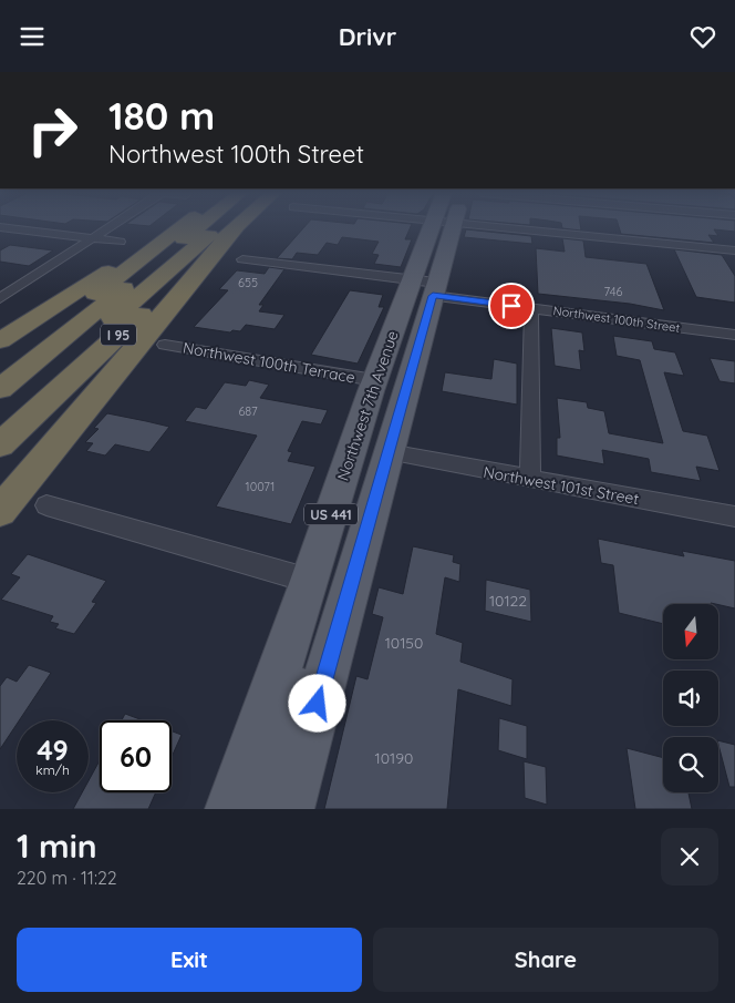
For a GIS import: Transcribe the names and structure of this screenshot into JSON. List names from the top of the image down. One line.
{"streets":{"highway":["I 95"],"main road":["Northwest 7th Avenue","US 441"],"street":["Northwest 100th Street","Northwest 100th Terrace","Northwest 101st Street"]},"crossings":[["Northwest 100th Street","Northwest 7th Avenue"],["Northwest 100th Terrace","Northwest 7th Avenue"],["Northwest 7th Avenue","Northwest 101st Street"]],"house_numbers":["655","746","687","10071","10122","10150","10190"],"north":"bottom","page":{"header":"Drivr","turn":["180 m","Northwest 100th Street"],"speed":"49 km/h","limit":"60","heading":["1 min","220 m · 11:22"],"buttons":["Exit","Share"]}}
